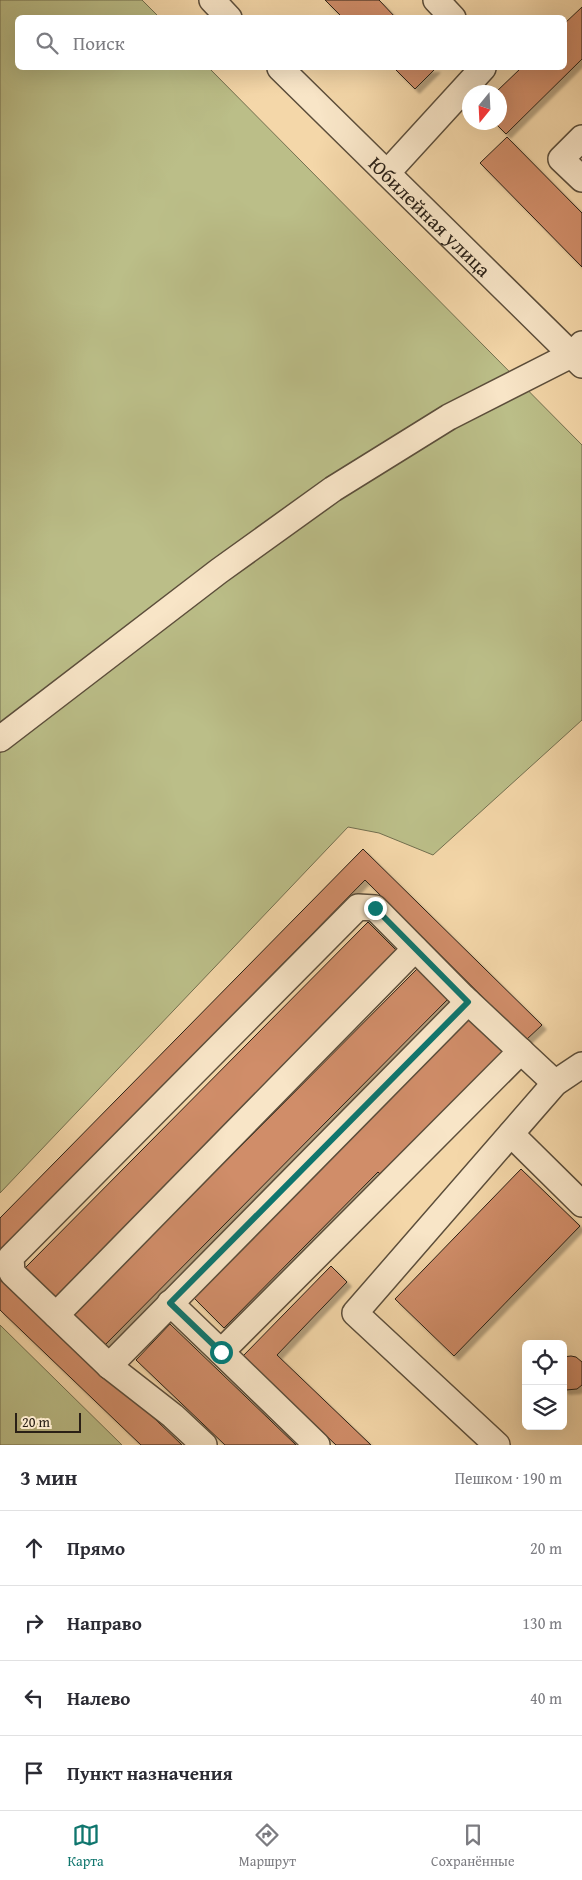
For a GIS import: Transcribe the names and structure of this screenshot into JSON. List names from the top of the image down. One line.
{"streets":{"street":["Юбилейная улица"]},"scale_bar":"20 m","north":"bottom","page":{"search":"Поиск","scale":"20 m","heading":["3 мин","Пешком · 190 m"],"list":[["Прямо","20 m"],["Направо","130 m"],["Налево","40 m"],"Пункт назначения"],"nav":["Карта","Маршрут","Сохранённые"]}}
